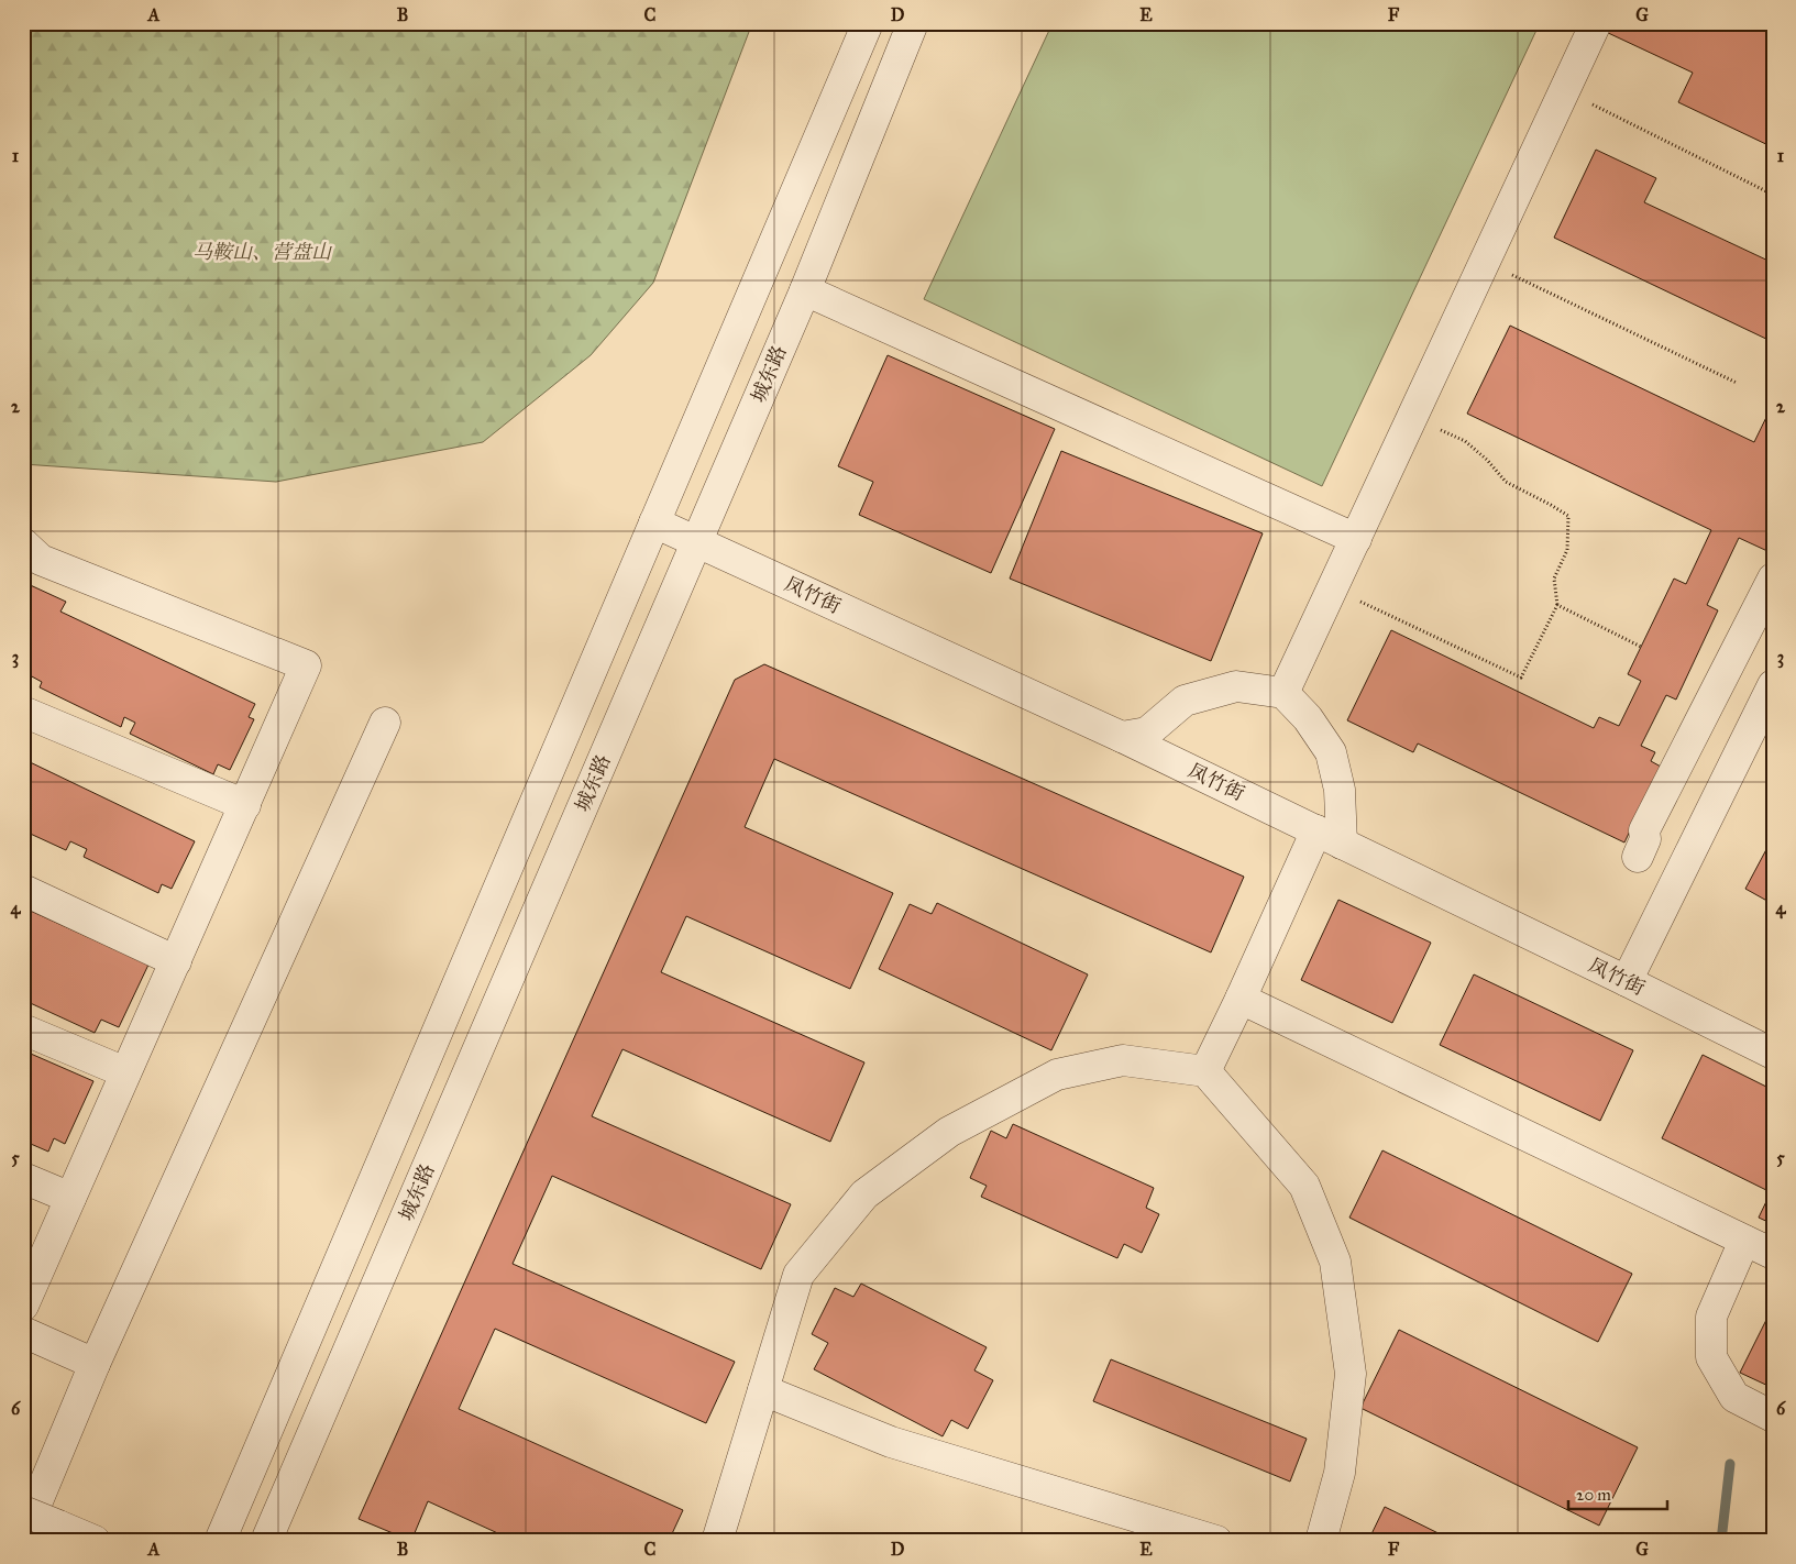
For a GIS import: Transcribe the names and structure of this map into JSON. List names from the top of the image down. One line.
{"streets":{"street":["城东路","凤竹街"]},"crossings":[["城东路","凤竹街"]],"parks":["马鞍山、营盘山"],"scale_bar":"20 m","grid":{"columns":["A","B","C","D","E","F","G"],"rows":["1","2","3","4","5","6"]}}
